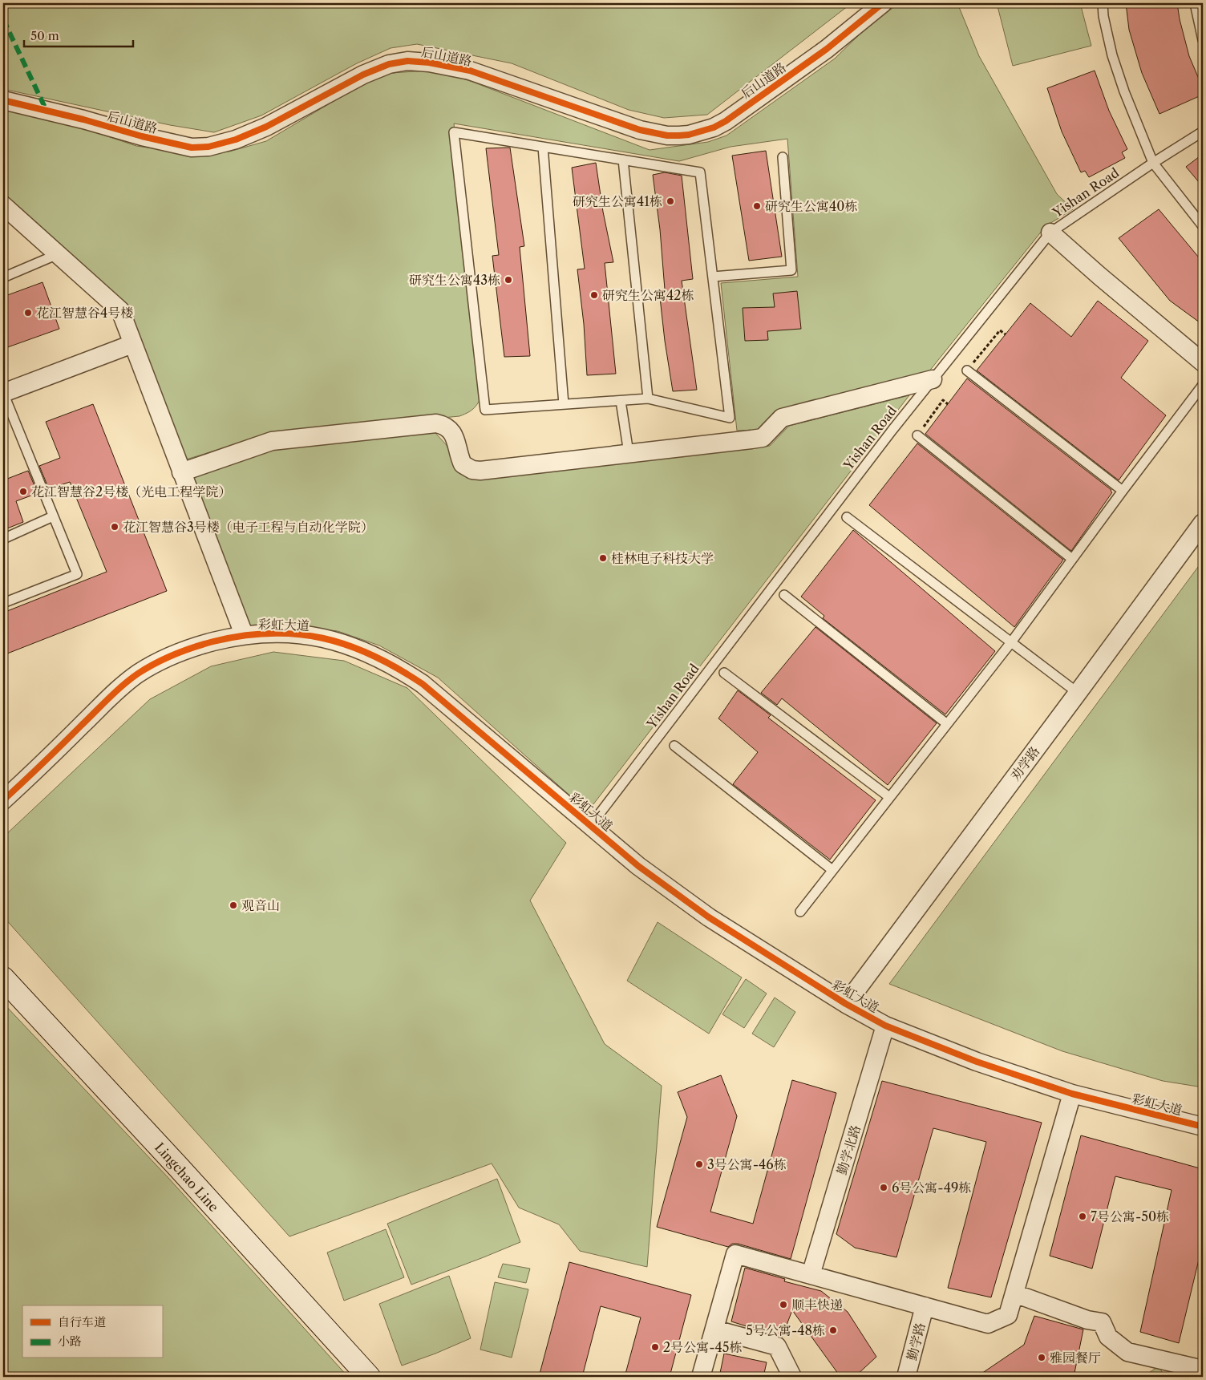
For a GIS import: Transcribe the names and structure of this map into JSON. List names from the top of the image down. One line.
{"streets":{"main road":["Lingchao Line"],"street":["后山道路","彩虹大道","劝学路","勤学北路","勤学路"],"lane":["Yishan Road"]},"crossings":[["Yishan Road","彩虹大道"],["彩虹大道","劝学路"],["彩虹大道","勤学北路"]],"places":["研究生公寓41栋","研究生公寓40栋","研究生公寓43栋","研究生公寓42栋","花江智慧谷4号楼","花江智慧谷2号楼（光电工程学院）","花江智慧谷3号楼（电子工程与自动化学院）","桂林电子科技大学","观音山","3号公寓-46栋","6号公寓-49栋","7号公寓-50栋","顺丰快递","5号公寓-48栋","2号公寓-45栋","雅园餐厅"],"legend":["自行车道","小路"],"scale_bar":"50 m"}
